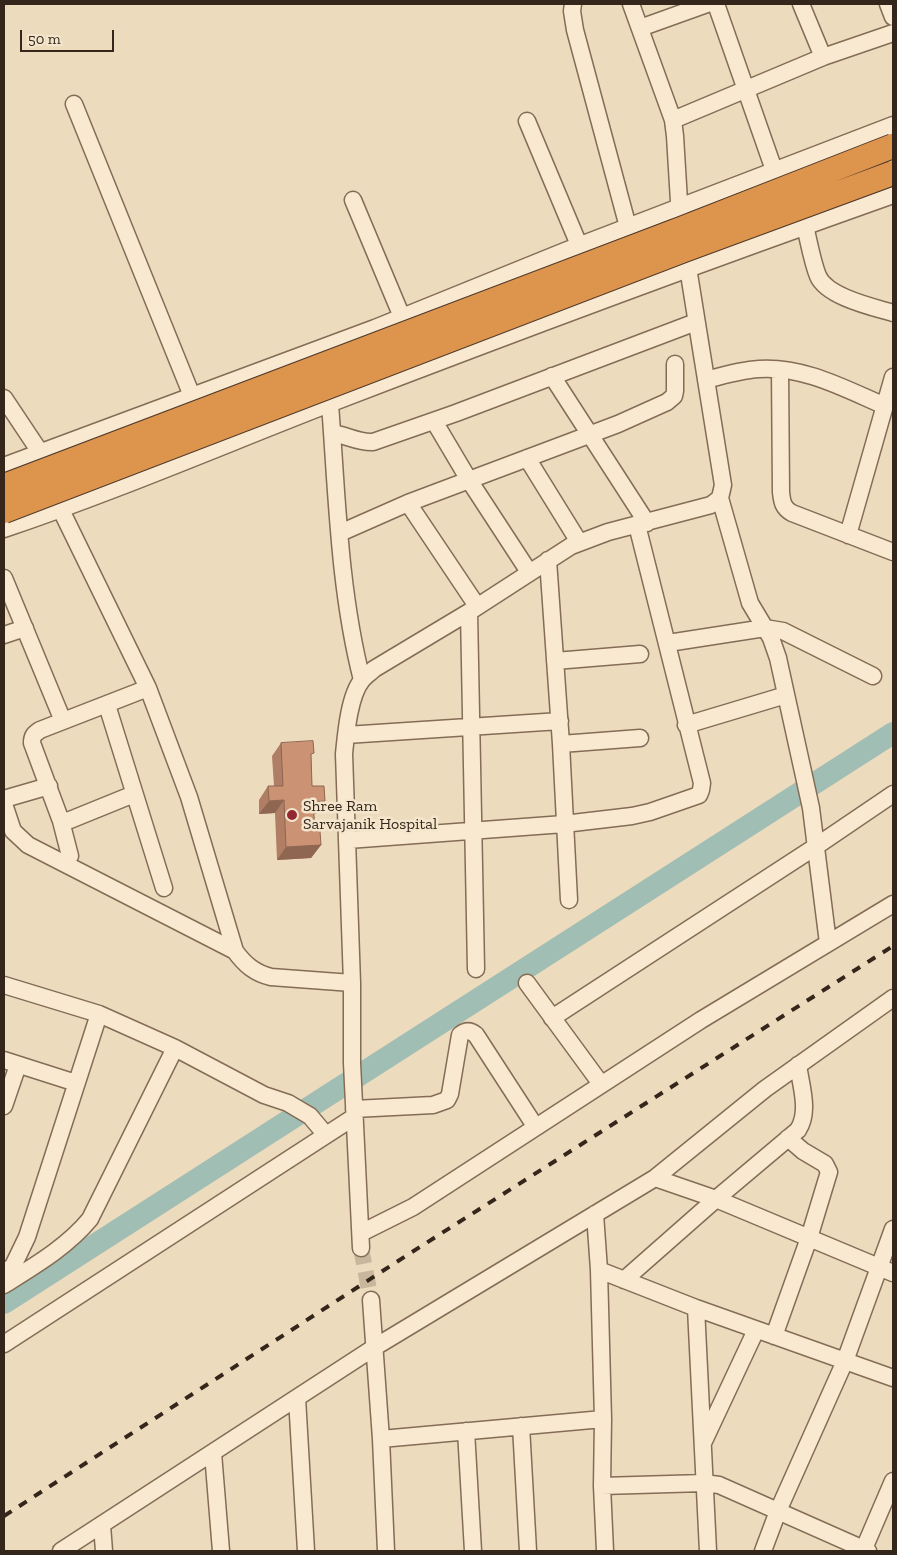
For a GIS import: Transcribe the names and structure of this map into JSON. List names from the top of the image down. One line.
{"places":["Shree Ram Sarvajanik Hospital"],"scale_bar":"50 m"}
